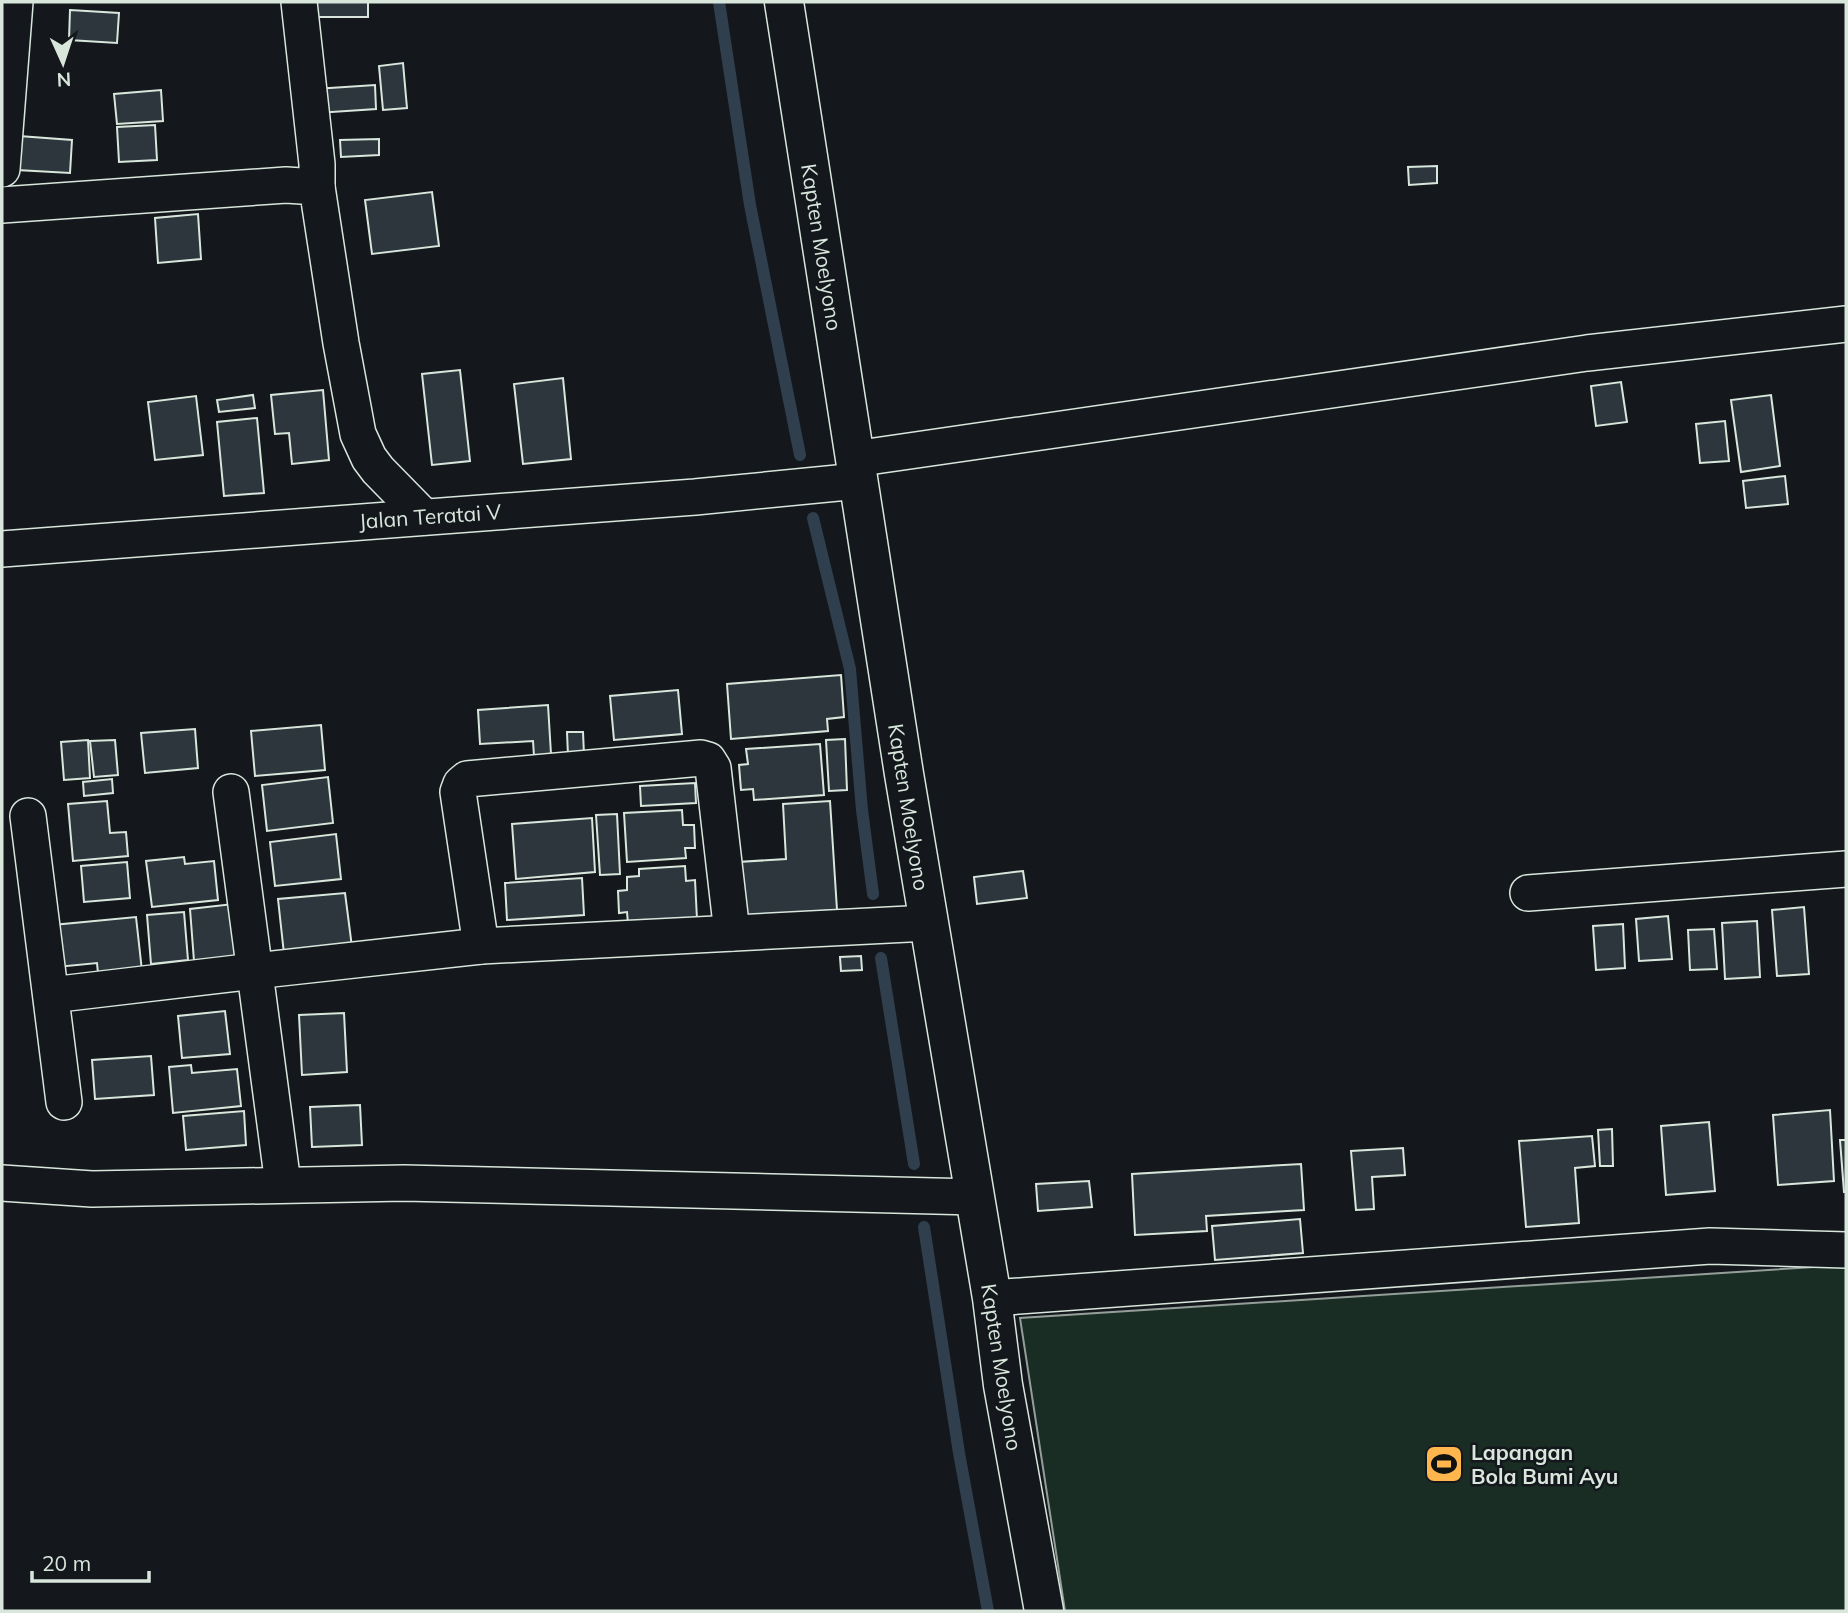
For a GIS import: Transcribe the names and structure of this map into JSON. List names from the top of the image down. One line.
{"streets":{"street":["Kapten Moelyono","Jalan Teratai V"]},"crossings":[["Kapten Moelyono","Jalan Teratai V"]],"places":{"sports":["Lapangan Bola Bumi Ayu"]},"scale_bar":"20 m","north":"bottom"}
